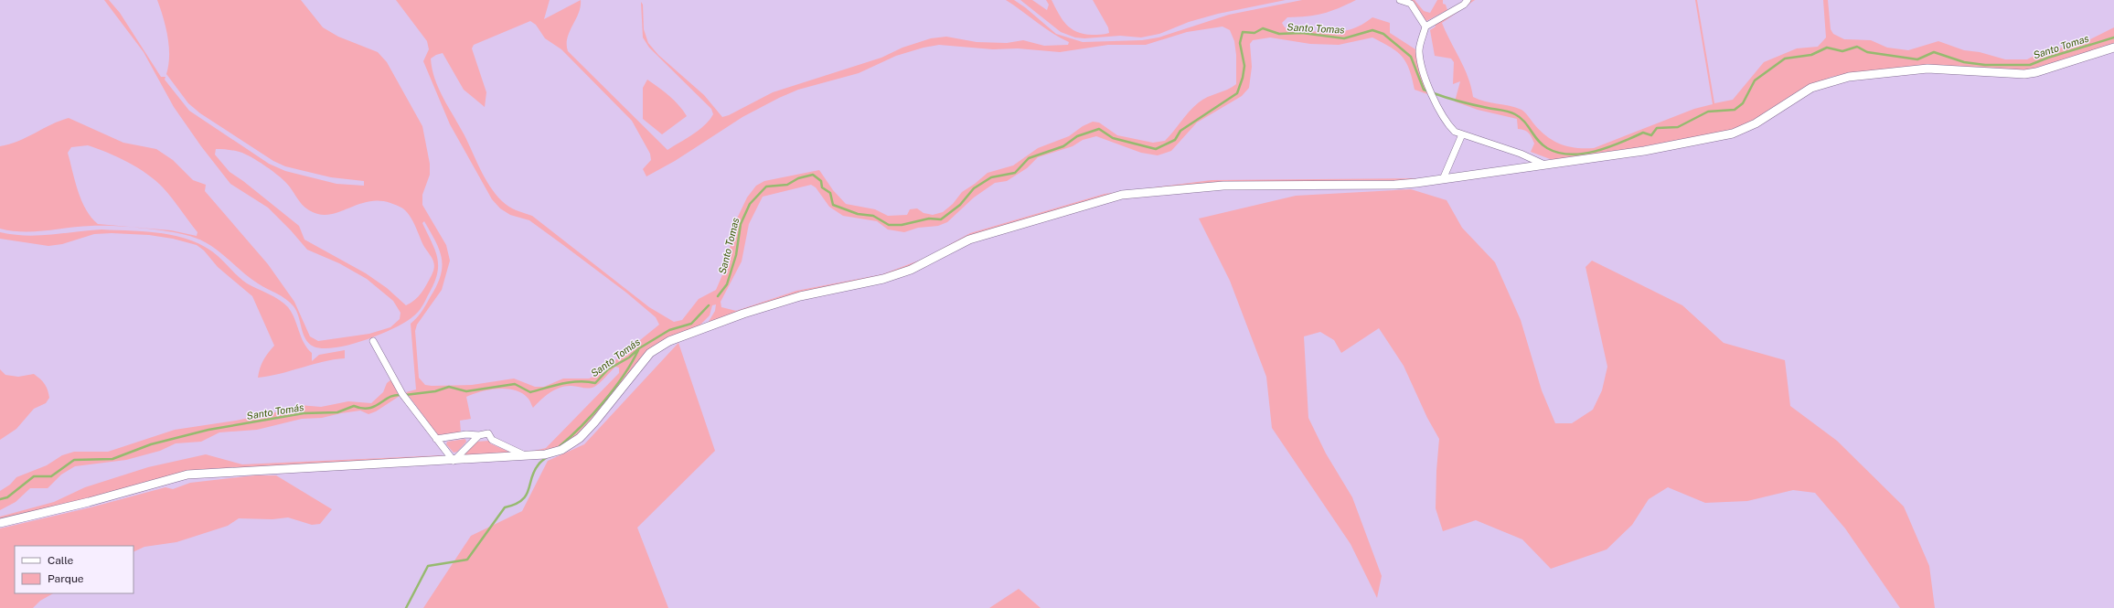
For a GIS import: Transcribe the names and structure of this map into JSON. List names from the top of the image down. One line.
{"water":["Santo Tomas","Santo Tomás"],"legend":["Calle","Parque"]}
